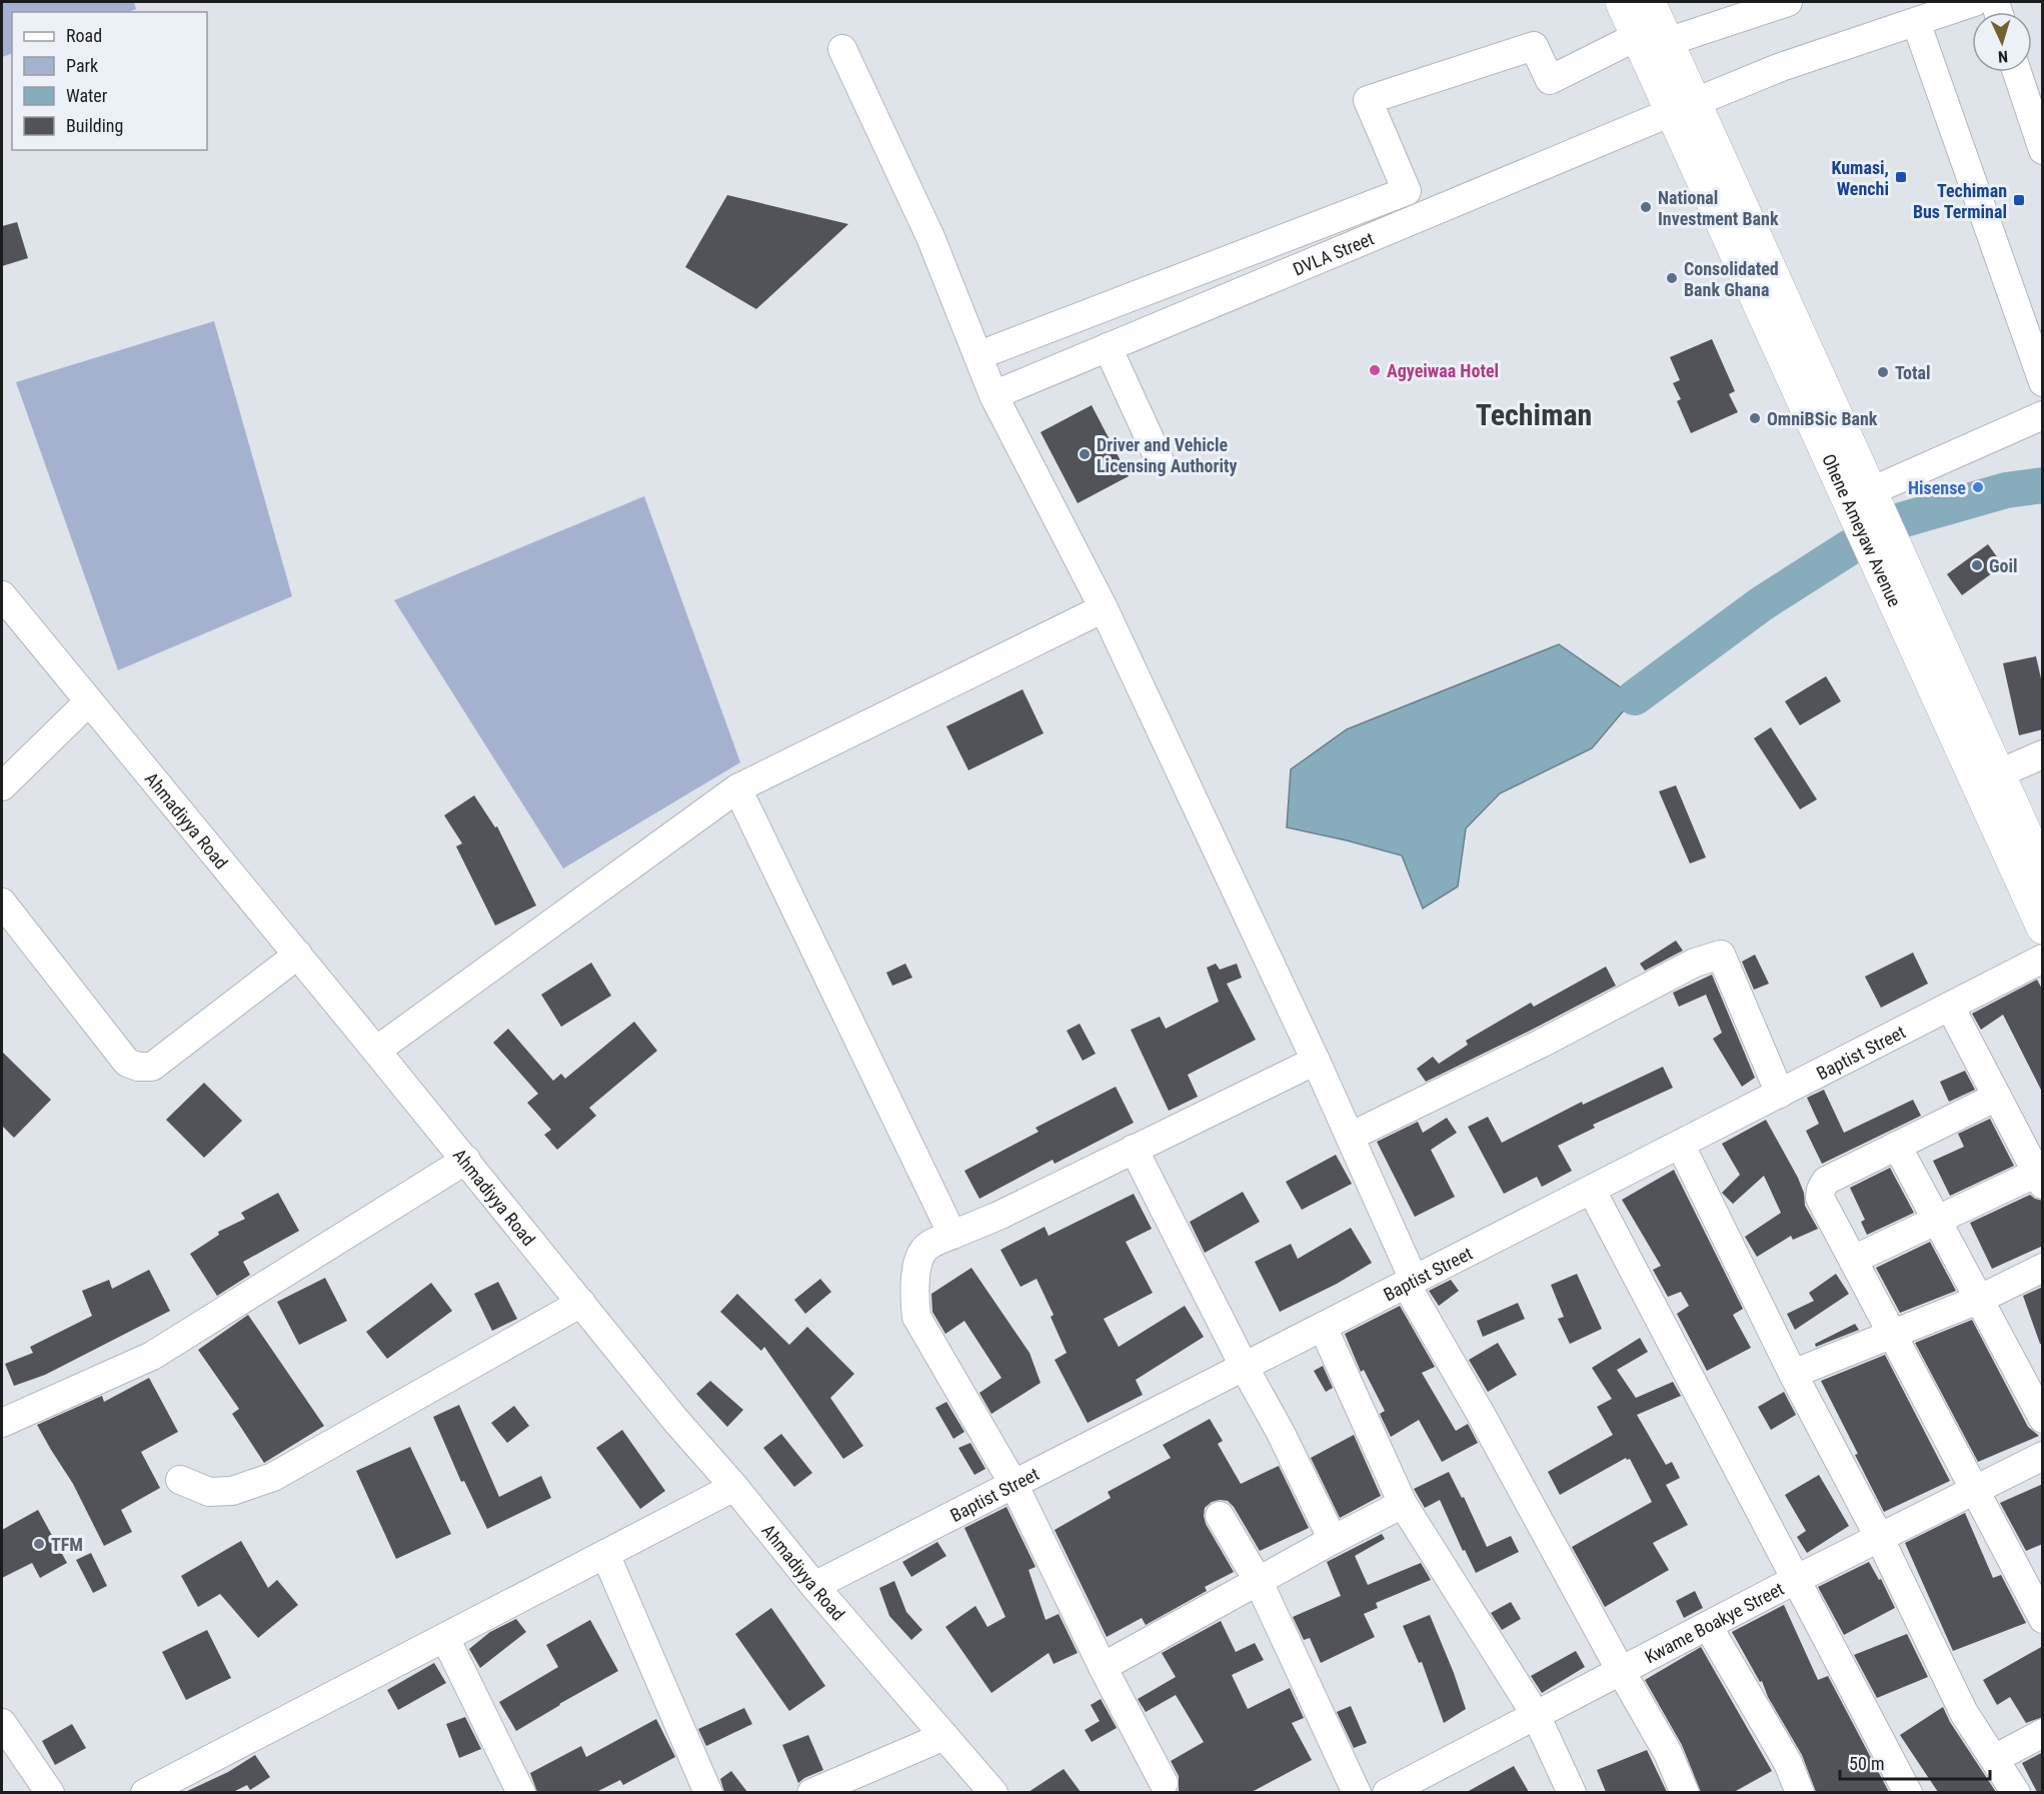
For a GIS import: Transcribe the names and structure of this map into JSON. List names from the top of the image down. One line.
{"streets":{"highway":["Ohene Ameyaw Avenue"],"street":["DVLA Street","Ahmadiyya Road","Baptist Street","Kwame Boakye Street"]},"crossings":[["DVLA Street","Ohene Ameyaw Avenue"],["Ahmadiyya Road","Baptist Street"]],"districts":["Techiman"],"places":{"transit":["Kumasi, Wenchi","Techiman Bus Terminal"],"other":["National Investment Bank","Consolidated Bank Ghana","Agyeiwaa Hotel","Total","OmniBSic Bank","Driver and Vehicle Licensing Authority","Hisense","Goil","TFM"]},"legend":["Road","Park","Water","Building"],"scale_bar":"50 m","north":"bottom"}
